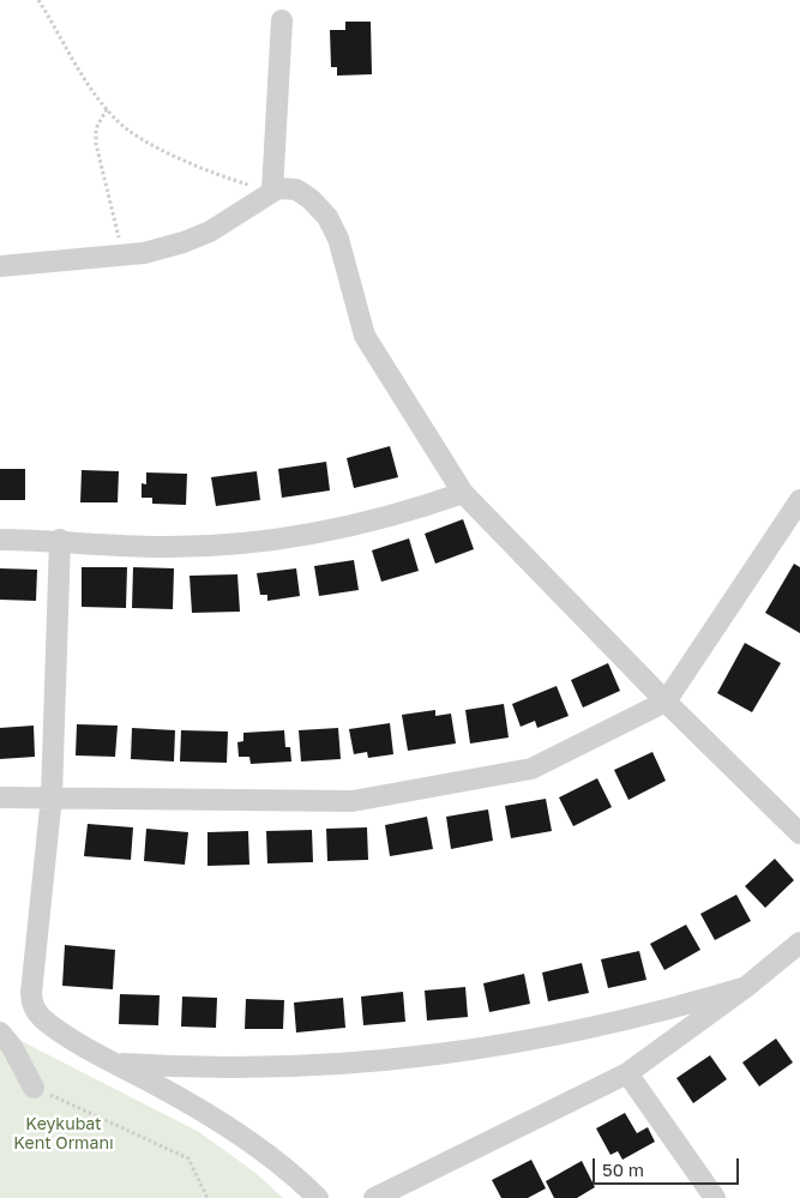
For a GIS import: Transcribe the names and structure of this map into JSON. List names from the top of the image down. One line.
{"parks":["Keykubat Kent Ormanı"],"scale_bar":"50 m"}
